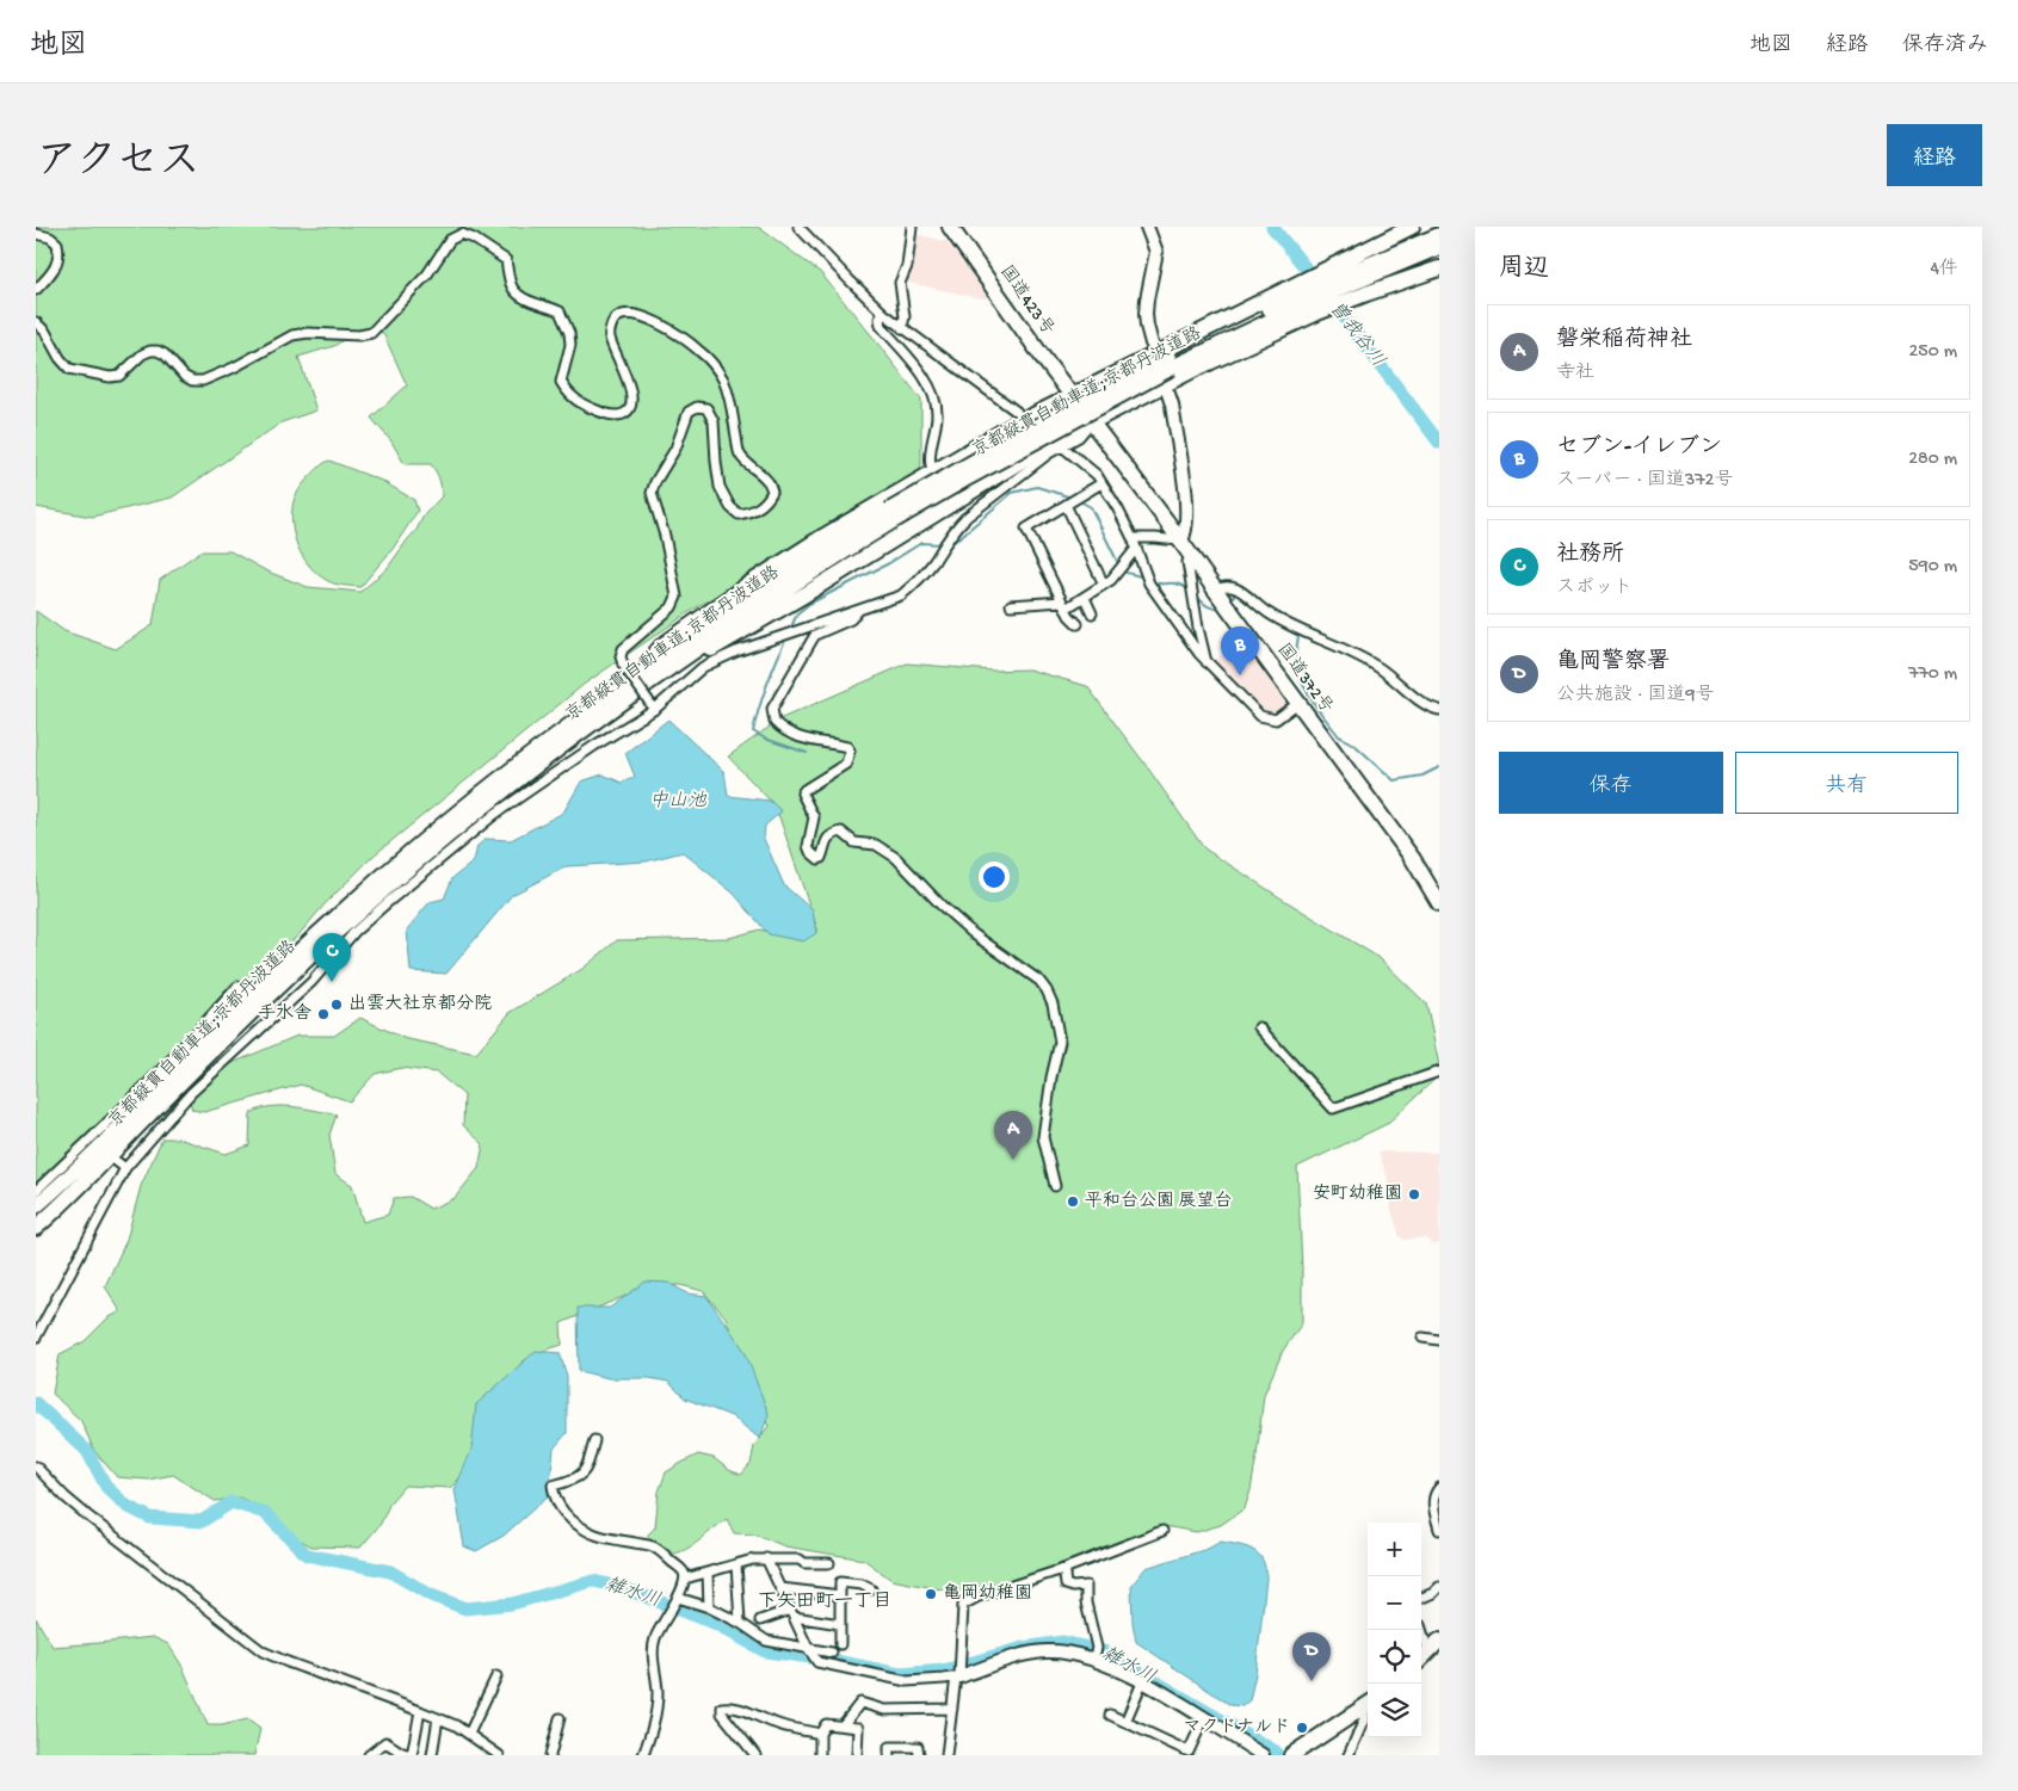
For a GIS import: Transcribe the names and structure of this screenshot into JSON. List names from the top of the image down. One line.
{"streets":{"highway":["国道423号","京都縦貫自動車道;京都丹波道路","国道372号"]},"crossings":[["国道423号","国道372号"]],"districts":["下矢田町一丁目"],"water":["曽我谷川","中山池","雑水川"],"places":["出雲大社京都分院","手水舎","安町幼稚園","平和台公園 展望台","亀岡幼稚園","マクドナルド"],"page":{"header":"地図","nav":["地図","経路","保存済み"],"title":"アクセス","buttons":["経路",["保存","共有"]],"heading":["周辺","4件"],"list":[{"mark":"A","name":"磐栄稲荷神社","note":"寺社","value":"250 m"},{"mark":"B","name":"セブン-イレブン","note":"スーパー · 国道372号","value":"280 m"},{"mark":"C","name":"社務所","note":"スポット","value":"590 m"},{"mark":"D","name":"亀岡警察署","note":"公共施設 · 国道9号","value":"770 m"}],"pins":["B","C","A","D"],"map_buttons":["+","−"]}}
